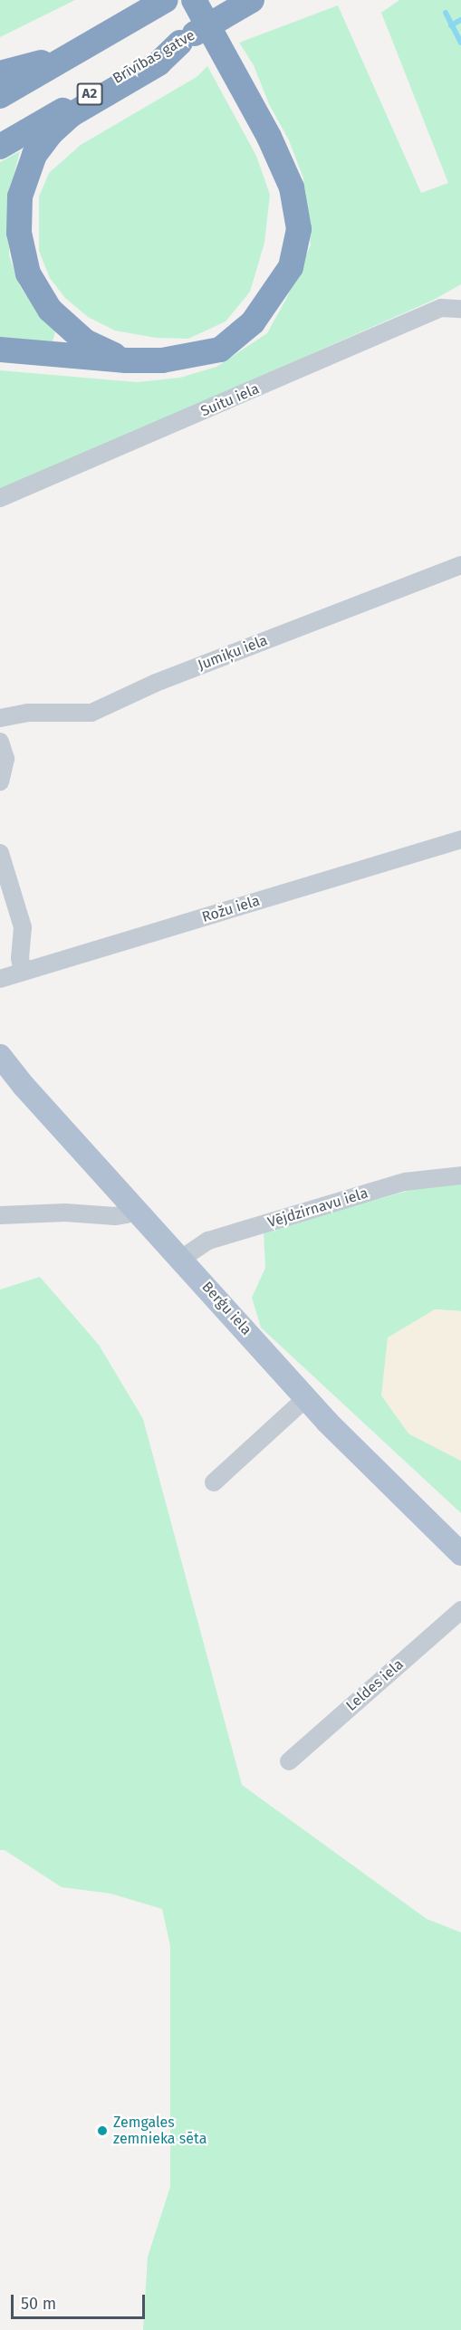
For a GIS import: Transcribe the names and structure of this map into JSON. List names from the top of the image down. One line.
{"streets":{"highway":["Brīvības gatve","A2"],"main road":["Berģu iela"],"street":["Suitu iela","Jumiķu iela","Rožu iela","Vējdzirnavu iela","Leldes iela"]},"crossings":[["Vējdzirnavu iela","Berģu iela"]],"places":["Zemgales zemnieka sēta"],"scale_bar":"50 m"}
